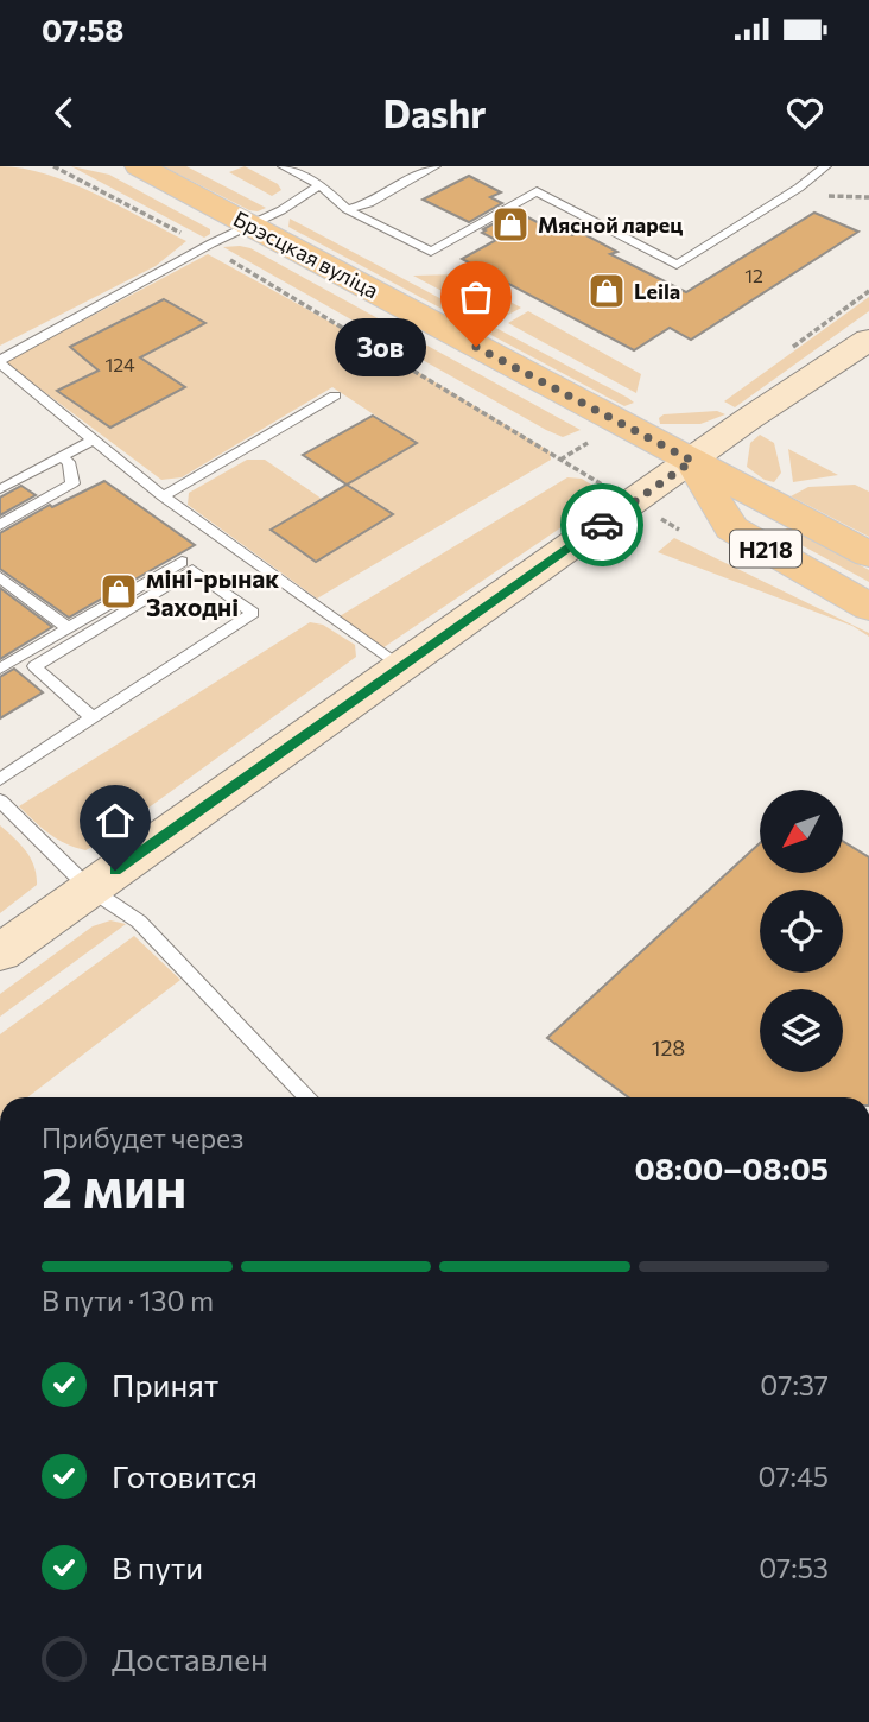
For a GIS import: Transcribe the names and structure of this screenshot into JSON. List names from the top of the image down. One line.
{"streets":{"main road":["Брэсцкая вуліца","Н218"]},"crossings":[["Брэсцкая вуліца","Н218"]],"places":{"shop":["Мясной ларец","Leila","міні-рынак Заходні"],"other":["Зов"]},"house_numbers":["12","124","128"],"north":"bottom left","page":{"status":"07:58","header":"Dashr","bubble":"Зов","heading":["2 мин","Прибудет через","08:00–08:05"],"bar":"В пути · 130 m","list":[["Принят","07:37"],["Готовится","07:45"],["В пути","07:53"],"Доставлен"]}}
